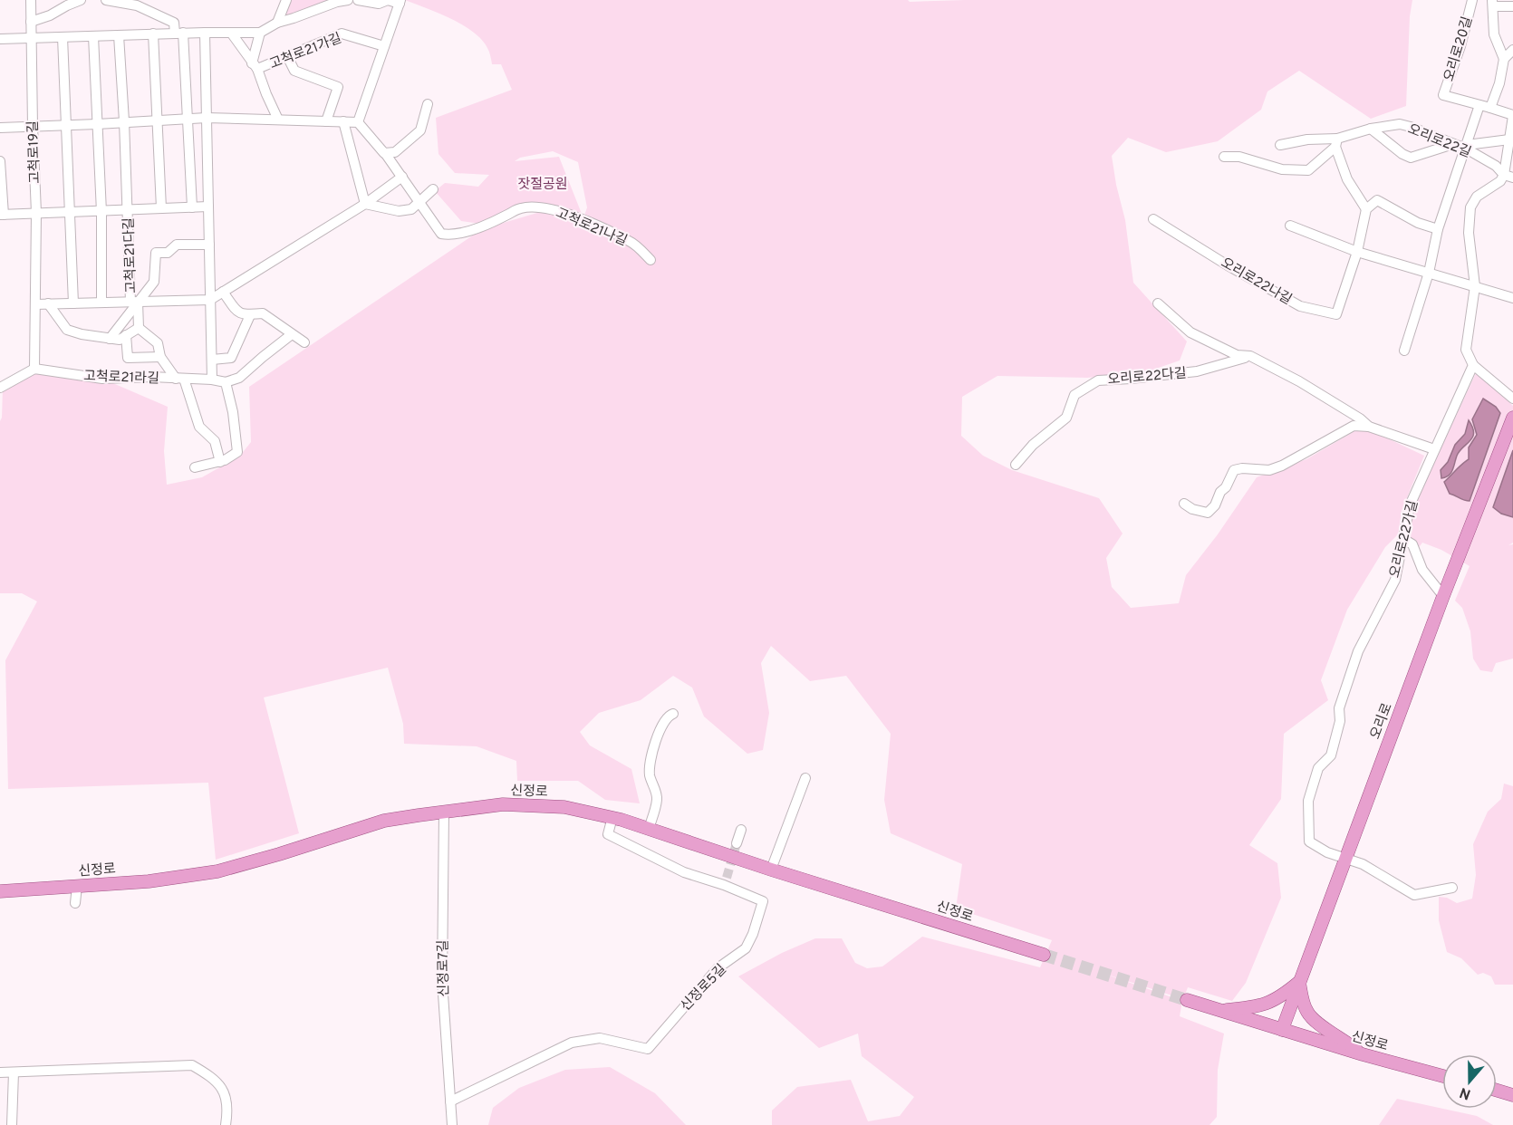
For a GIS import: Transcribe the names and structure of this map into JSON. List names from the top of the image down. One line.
{"streets":{"main road":["오리로","신정로"],"street":["오리로20길","고척로21가길","오리로22길","고척로19길","고척로21나길","고척로21다길","오리로22나길","오리로22다길","고척로21라길","오리로22가길","신정로7길","신정로5길"]},"crossings":[["고척로19길","고척로21다길"],["고척로19길","고척로21라길"],["오리로22가길","오리로"],["오리로","신정로"],["신정로","신정로7길"],["신정로","신정로5길"],["신정로7길","신정로5길"]],"parks":["잣절공원"],"north":"bottom"}
